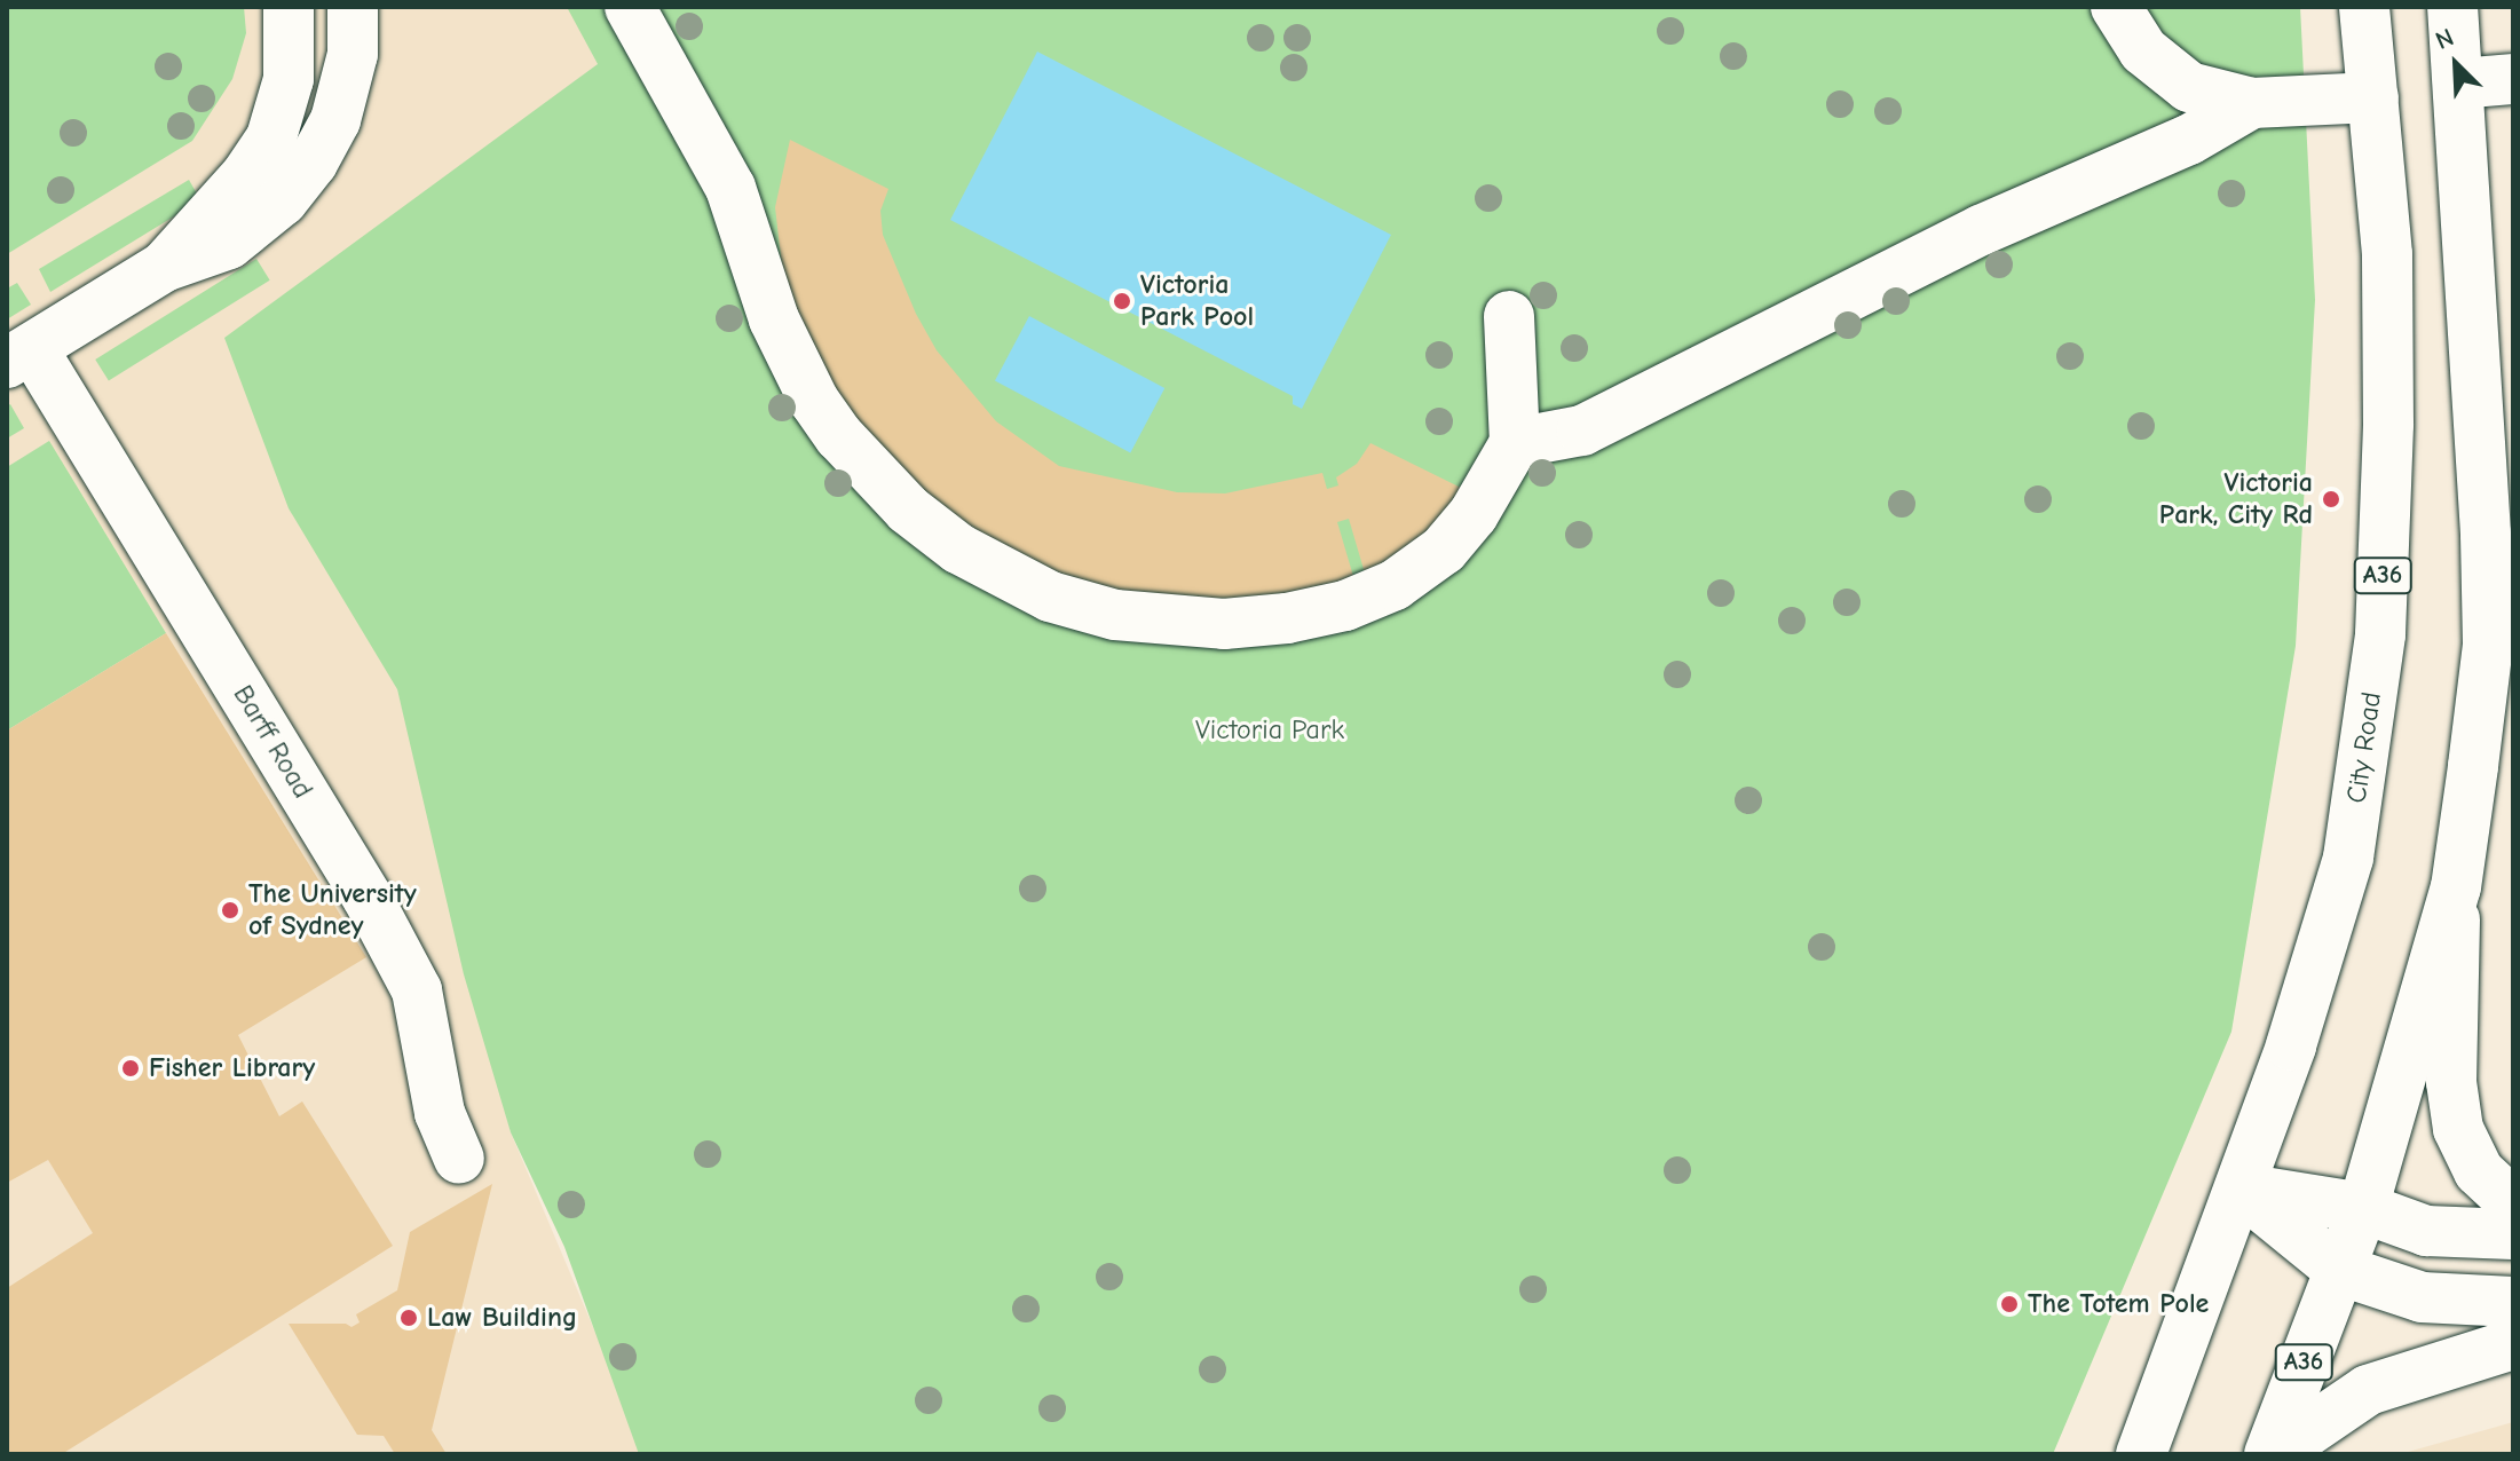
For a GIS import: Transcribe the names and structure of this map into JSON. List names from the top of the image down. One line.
{"streets":{"main road":["A36","Barff Road","City Road"]},"parks":["Victoria Park"],"places":["Victoria Park Pool","Victoria Park, City Rd","The University of Sydney","Fisher Library","The Totem Pole","Law Building"],"north":"top left"}
